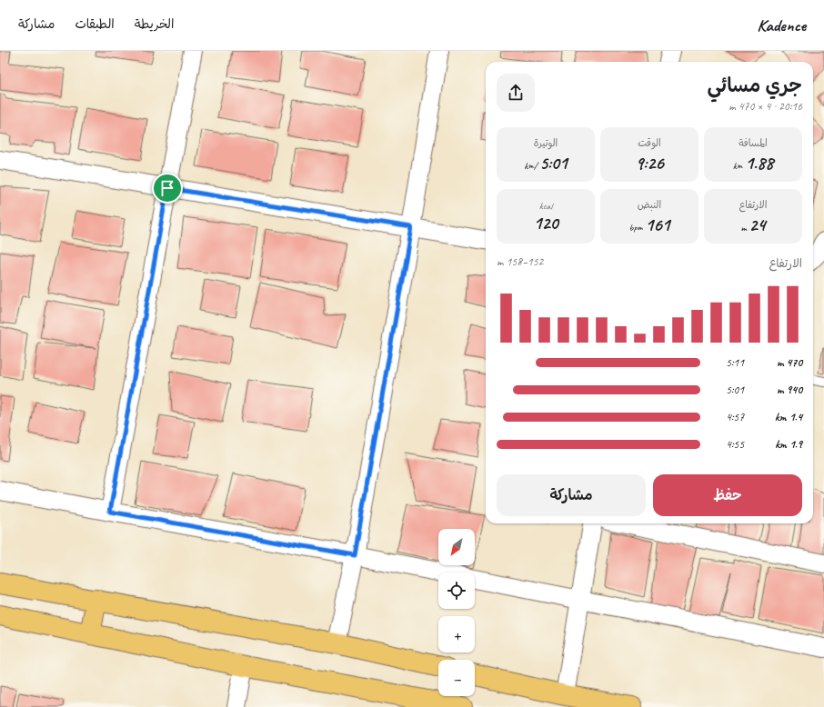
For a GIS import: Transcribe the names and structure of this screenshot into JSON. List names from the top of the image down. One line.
{"north":"bottom left","page":{"header":"Kadence","nav":["الخريطة","الطبقات","مشاركة"],"heading":["جري مسائي","20:16 · 4 × 470 m"],"stats":[["المسافة","1.88 km"],["الوقت","9:26"],["الوتيرة","5:01 /km"],["الارتفاع","24 m"],["النبض","161 bpm"],["kcal","120"]],"chart":["الارتفاع","152–158 m"],"list":[{"name":"470 m","note":"5:11"},{"name":"940 m","note":"5:01"},{"name":"1.4 km","note":"4:57"},{"name":"1.9 km","note":"4:55"}],"buttons":["حفظ","مشاركة"],"map_buttons":["+","−"]}}
